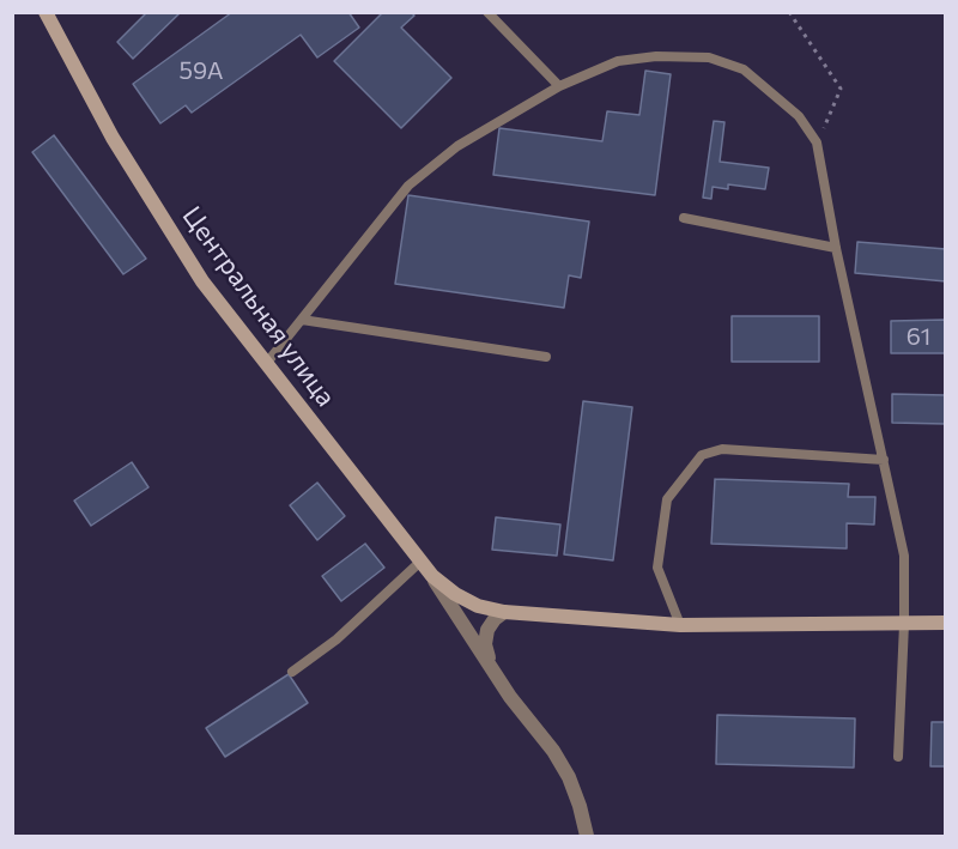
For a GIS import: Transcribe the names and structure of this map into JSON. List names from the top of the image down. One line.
{"streets":{"street":["Центральная улица"]},"house_numbers":["59А","61"]}
